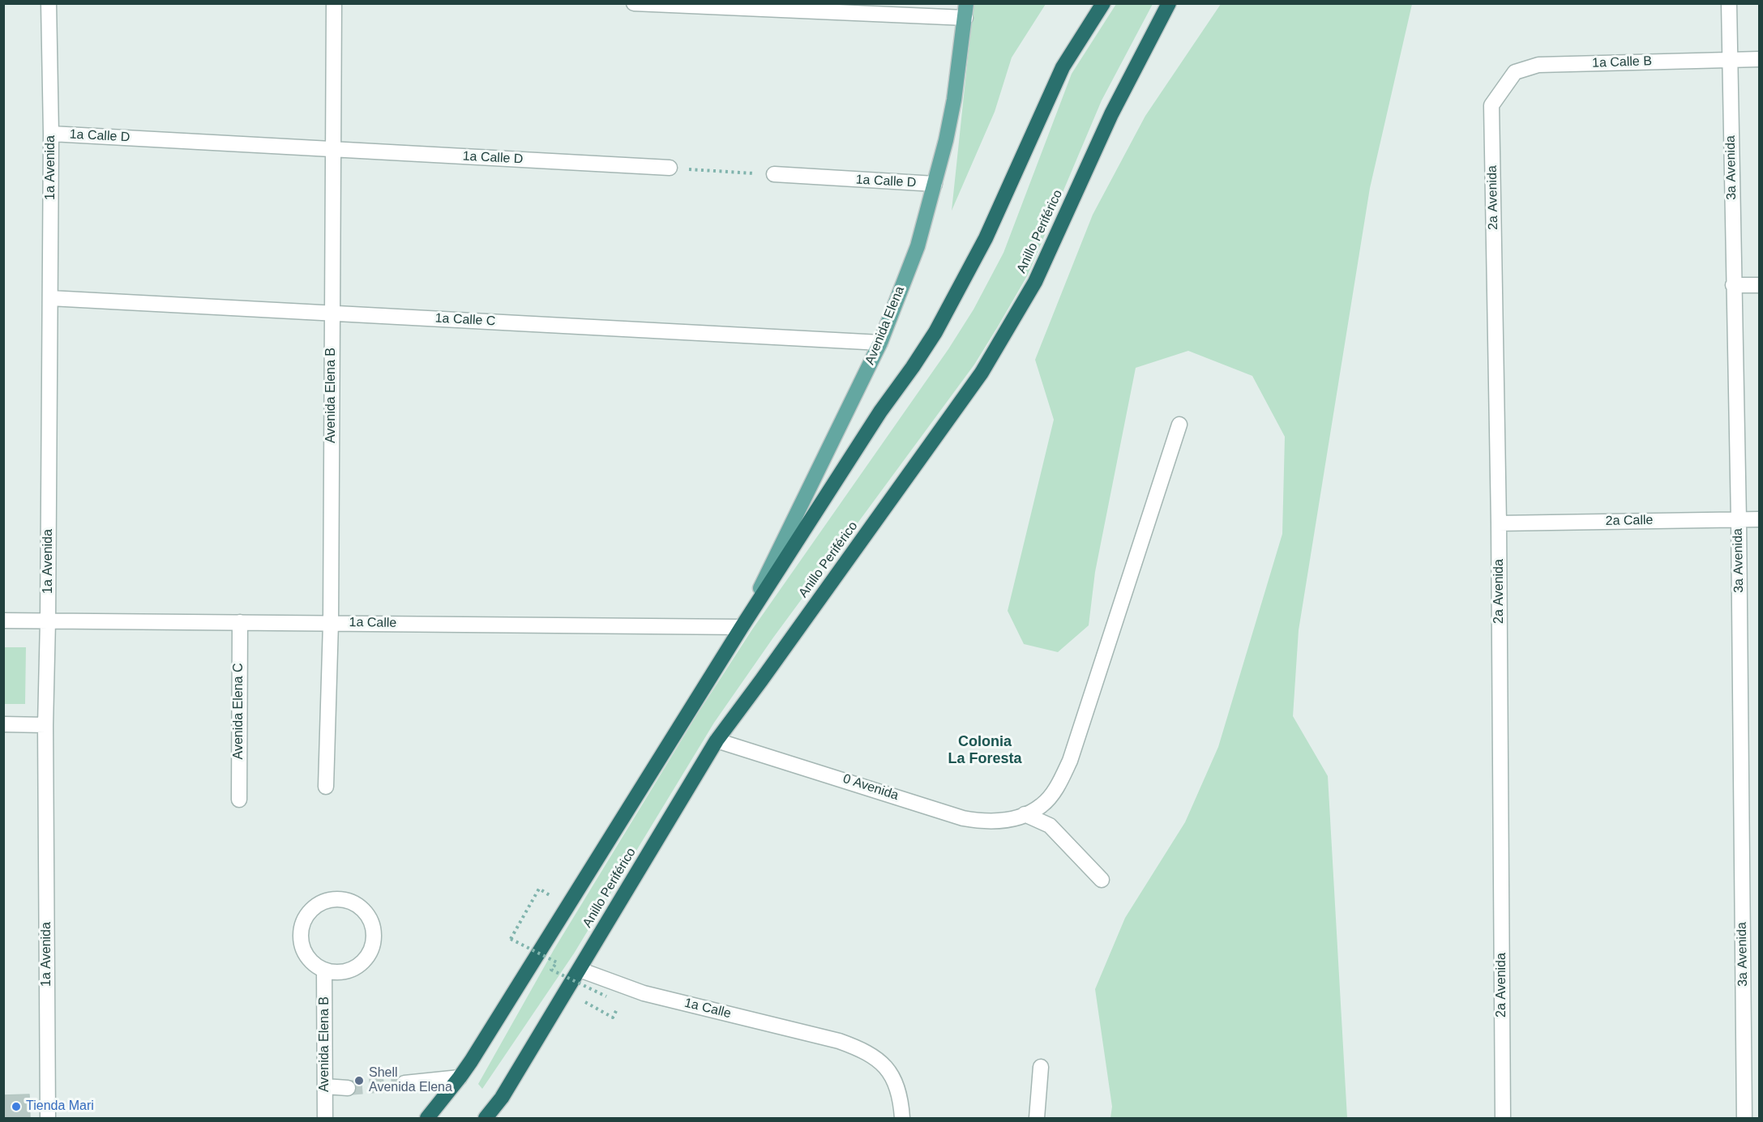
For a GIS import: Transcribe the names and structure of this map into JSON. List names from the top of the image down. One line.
{"streets":{"highway":["Anillo Periférico"],"main road":["Avenida Elena"],"street":["1a Calle B","1a Calle D","1a Avenida","3a Avenida","2a Avenida","1a Calle C","Avenida Elena B","2a Calle","1a Calle","Avenida Elena C","0 Avenida"]},"crossings":[["1a Calle B","3a Avenida"],["1a Calle B","2a Avenida"],["1a Calle D","1a Avenida"],["1a Calle D","Avenida Elena"],["1a Calle D","Avenida Elena B"],["1a Avenida","1a Calle C"],["1a Avenida","1a Calle"],["3a Avenida","2a Calle"],["2a Avenida","2a Calle"],["Anillo Periférico","Avenida Elena"],["Anillo Periférico","1a Calle"],["Anillo Periférico","0 Avenida"],["1a Calle C","Avenida Elena"],["1a Calle C","Avenida Elena B"],["Avenida Elena","1a Calle"],["Avenida Elena B","1a Calle"],["1a Calle","Avenida Elena C"]],"districts":["Colonia La Foresta"],"places":["Shell Avenida Elena","Tienda Mari"]}
